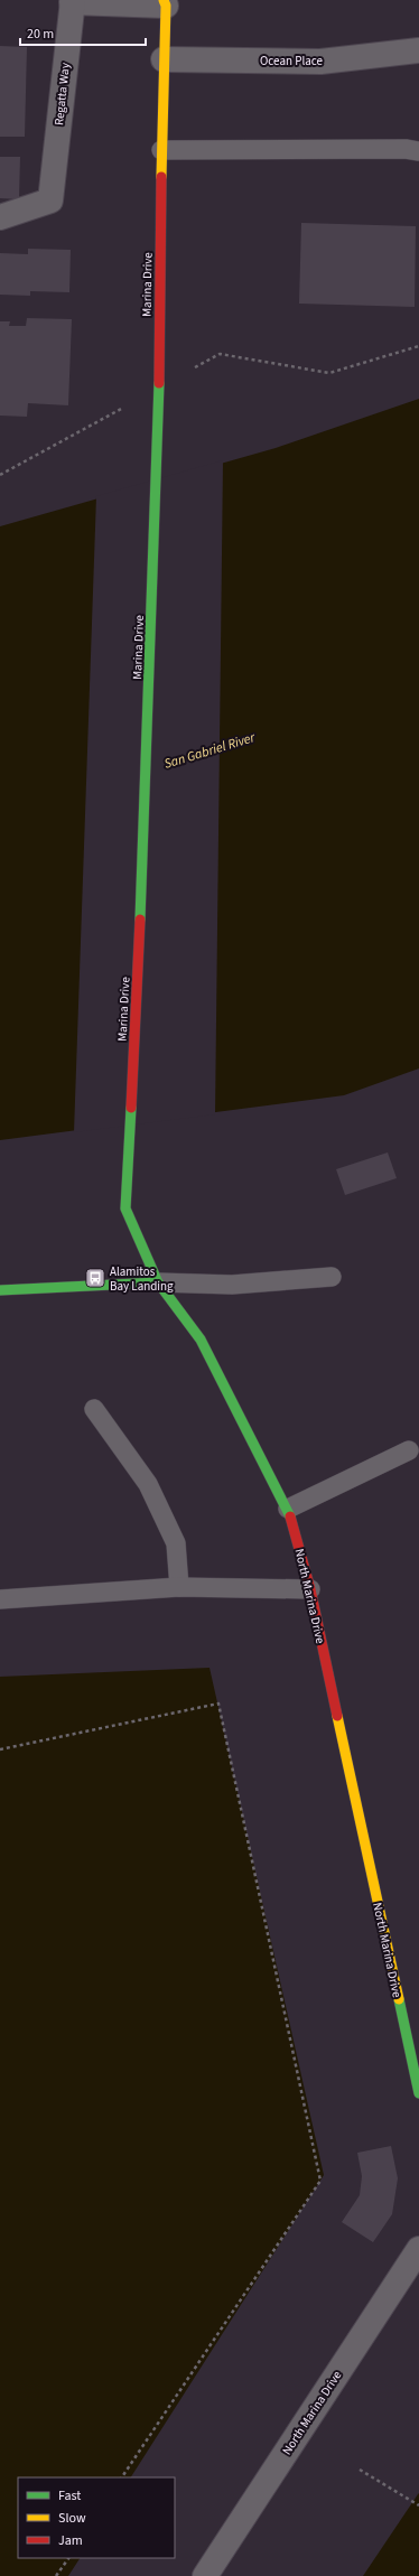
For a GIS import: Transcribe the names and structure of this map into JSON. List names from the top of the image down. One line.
{"streets":{"main road":["Marina Drive","North Marina Drive"],"street":["Ocean Place","Regatta Way"]},"crossings":[["Ocean Place","Marina Drive"],["Regatta Way","Marina Drive"],["Marina Drive","North Marina Drive"]],"water":["San Gabriel River"],"places":{"bus stop":["Alamitos Bay Landing"]},"legend":["Fast","Slow","Jam"],"scale_bar":"20 m"}
